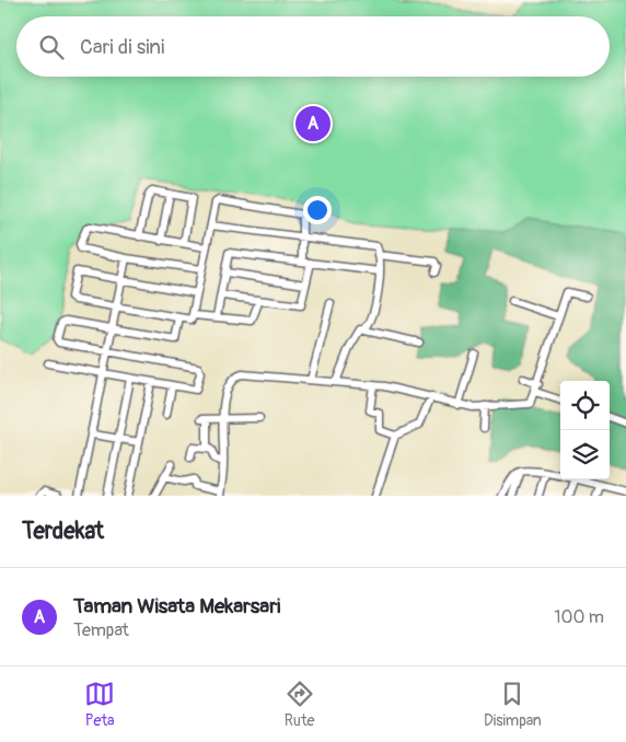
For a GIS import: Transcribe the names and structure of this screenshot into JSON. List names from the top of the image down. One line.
{"page":{"search":"Cari di sini","pins":"A","heading":"Terdekat","list":[{"mark":"A","name":"Taman Wisata Mekarsari","note":"Tempat","value":"100 m"}],"nav":["Peta","Rute","Disimpan"]}}
